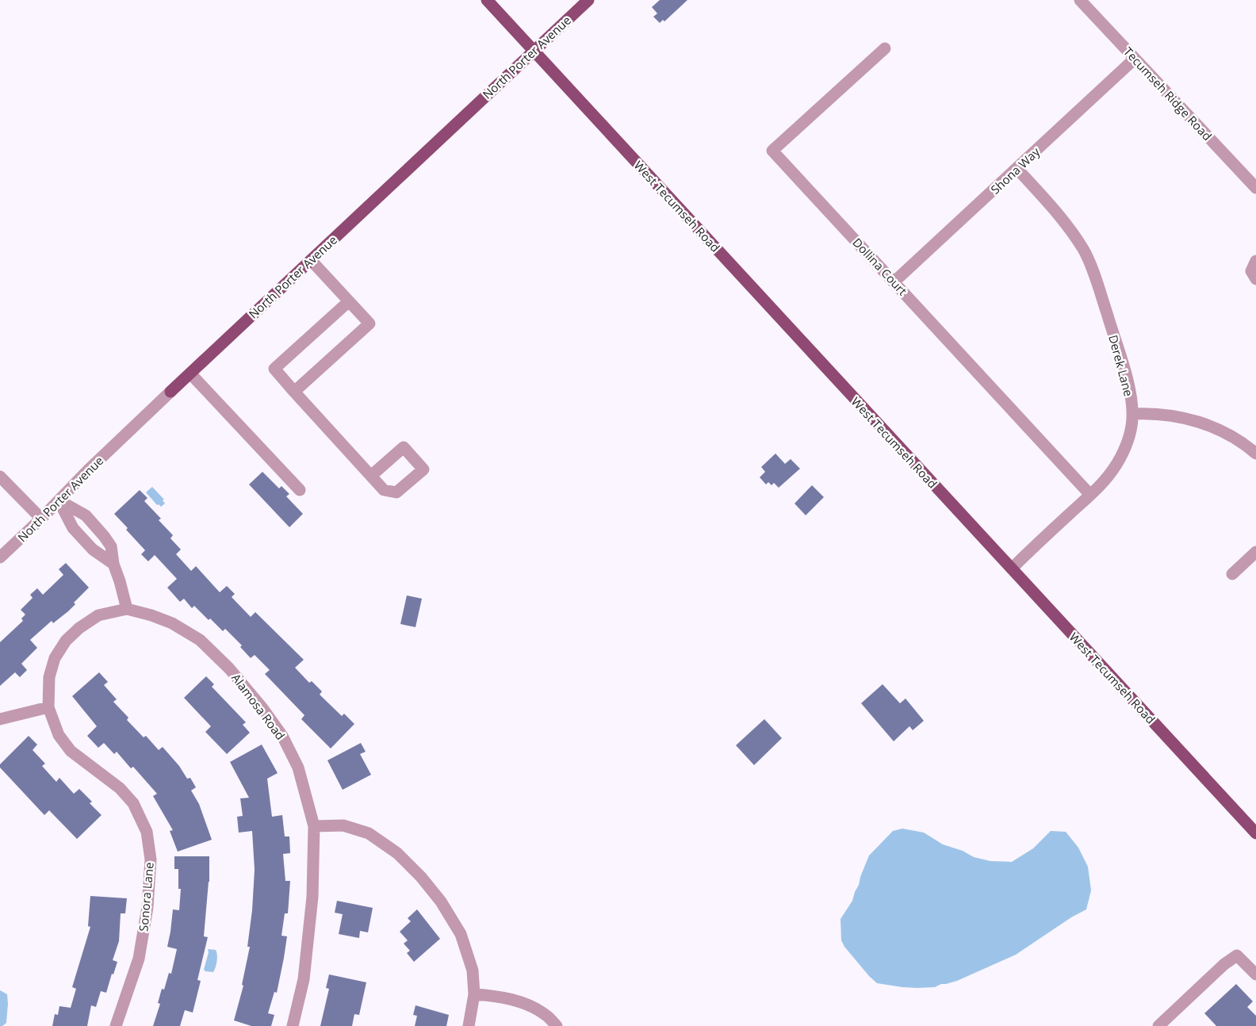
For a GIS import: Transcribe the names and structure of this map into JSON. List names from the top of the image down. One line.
{"streets":{"main road":["North Porter Avenue","West Tecumseh Road"],"street":["Tecumseh Ridge Road","Shona Way","Dollina Court","Derek Lane","Alamosa Road","Sonora Lane"]},"crossings":[["North Porter Avenue","West Tecumseh Road"],["Tecumseh Ridge Road","Shona Way"],["Shona Way","Dollina Court"],["Shona Way","Derek Lane"],["West Tecumseh Road","Derek Lane"],["Dollina Court","Derek Lane"],["Alamosa Road","Sonora Lane"]]}
